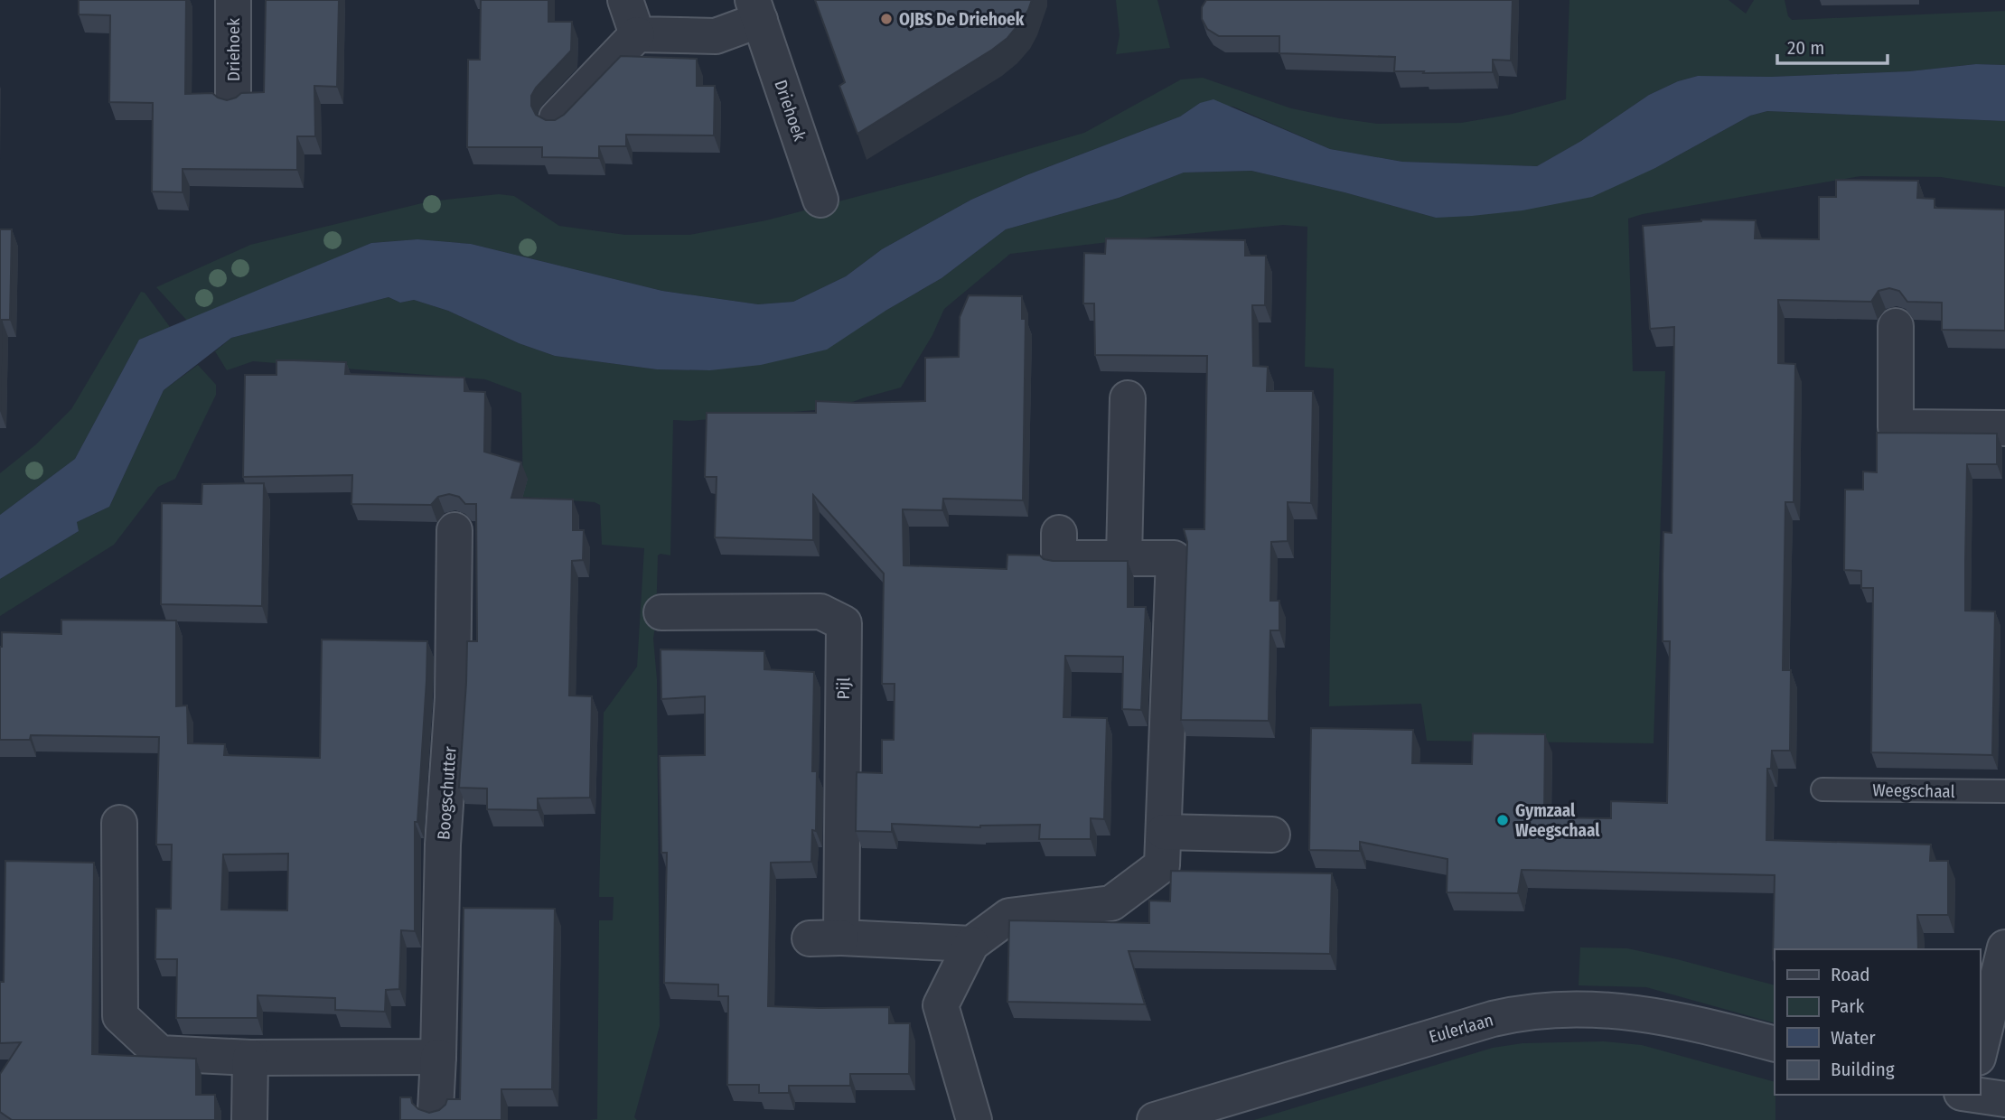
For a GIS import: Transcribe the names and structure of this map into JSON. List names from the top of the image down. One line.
{"streets":{"street":["Driehoek","Pijl","Boogschutter","Eulerlaan"],"lane":["Weegschaal"]},"places":["OJBS De Driehoek","Gymzaal Weegschaal"],"legend":["Road","Park","Water","Building"],"scale_bar":"20 m"}
